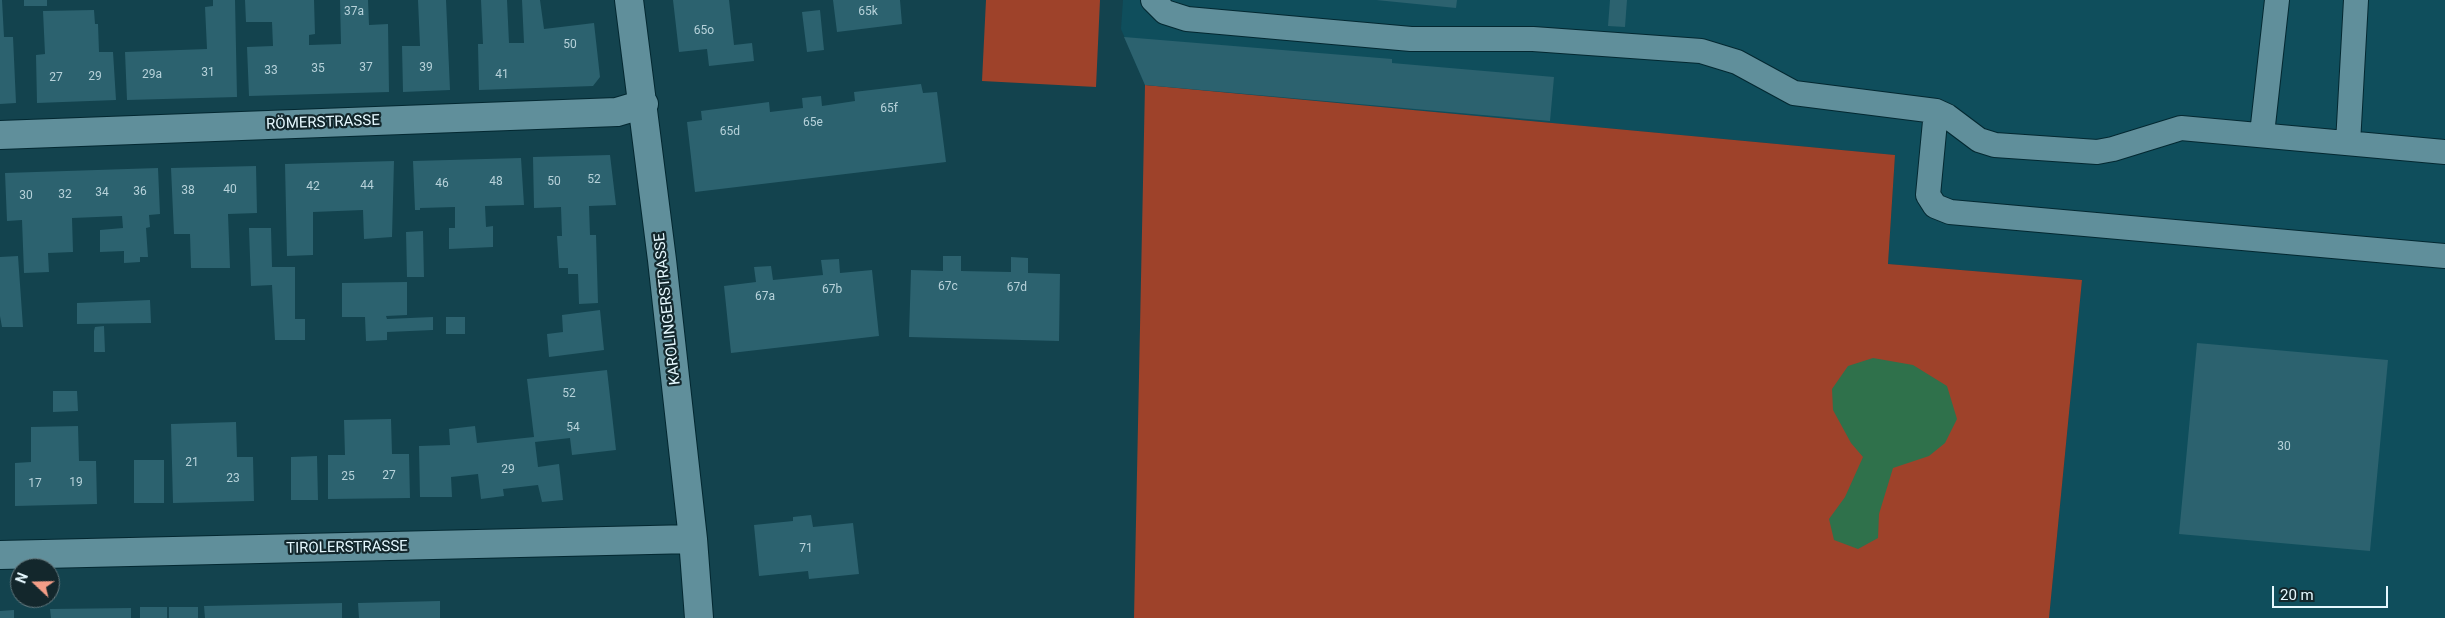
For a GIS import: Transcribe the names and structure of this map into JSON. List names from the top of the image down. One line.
{"streets":{"street":["RÖMERSTRASSE","KAROLINGERSTRASSE","TIROLERSTRASSE"]},"crossings":[["RÖMERSTRASSE","KAROLINGERSTRASSE"],["KAROLINGERSTRASSE","TIROLERSTRASSE"]],"house_numbers":["37a","65k","65o","50","37","39","35","33","31","29a","41","29","27","65f","65e","65d","52","48","50","46","44","42","40","38","36","34","32","30","67c","67d","67b","67a","52","54","30","21","29","27","25","23","19","17","71"],"scale_bar":"20 m","north":"left"}
